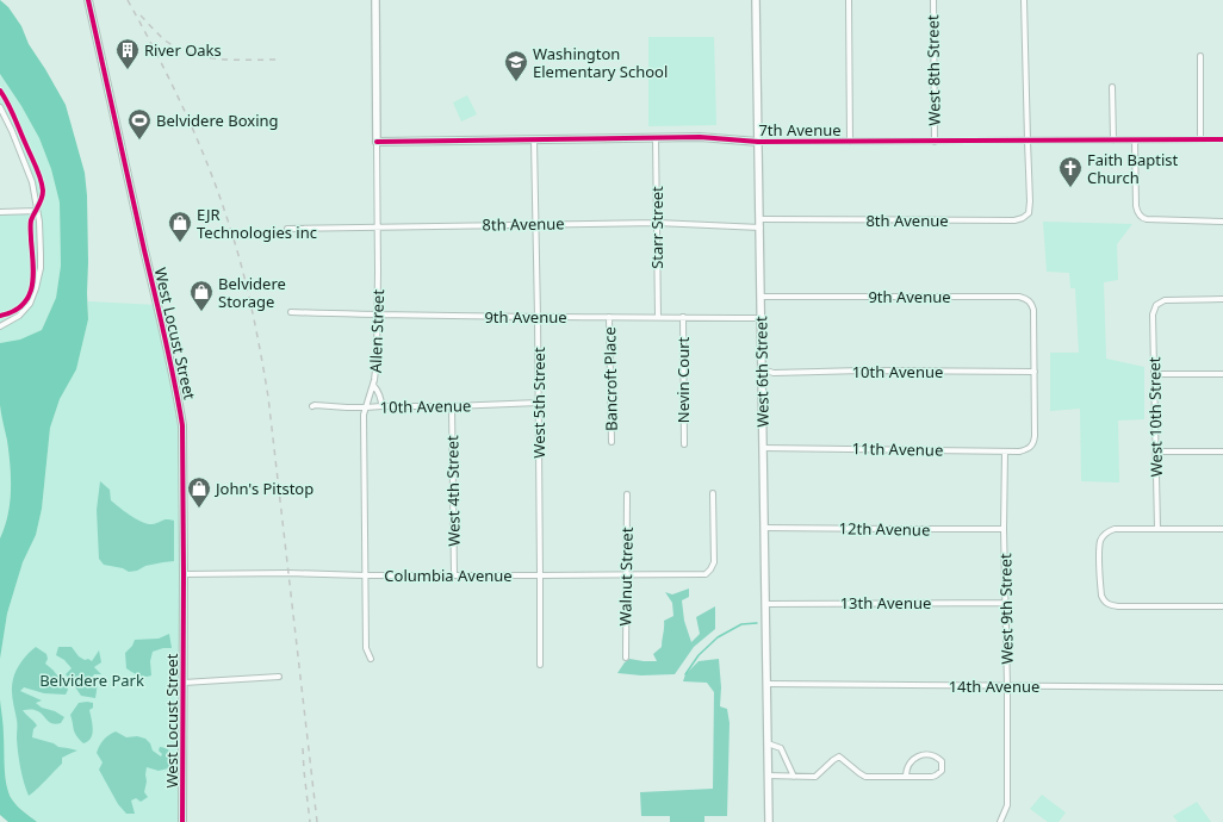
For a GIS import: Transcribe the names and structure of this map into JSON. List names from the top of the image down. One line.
{"streets":{"street":["West 8th Street","7th Avenue","8th Avenue","Starr Street","9th Avenue","Allen Street","West Locust Street","West 6th Street","10th Avenue","Bancroft Place","Nevin Court","West 5th Street","West 10th Street","11th Avenue","West 4th Street","12th Avenue","Columbia Avenue","Walnut Street","13th Avenue","West 9th Street","14th Avenue"]},"crossings":[["West 8th Street","7th Avenue"],["7th Avenue","8th Avenue"],["7th Avenue","Starr Street"],["7th Avenue","Allen Street"],["7th Avenue","West 6th Street"],["7th Avenue","West 5th Street"],["8th Avenue","Starr Street"],["8th Avenue","Allen Street"],["8th Avenue","West 6th Street"],["8th Avenue","West 5th Street"],["Starr Street","9th Avenue"],["9th Avenue","Allen Street"],["9th Avenue","West 6th Street"],["9th Avenue","10th Avenue"],["9th Avenue","Bancroft Place"],["9th Avenue","Nevin Court"],["9th Avenue","West 5th Street"],["9th Avenue","11th Avenue"],["Allen Street","10th Avenue"],["Allen Street","Columbia Avenue"],["West Locust Street","Columbia Avenue"],["West 6th Street","10th Avenue"],["West 6th Street","11th Avenue"],["West 6th Street","12th Avenue"],["West 6th Street","13th Avenue"],["West 6th Street","14th Avenue"],["10th Avenue","West 5th Street"],["10th Avenue","11th Avenue"],["10th Avenue","West 4th Street"],["West 5th Street","Columbia Avenue"],["11th Avenue","West 9th Street"],["West 4th Street","Columbia Avenue"],["12th Avenue","West 9th Street"],["Columbia Avenue","Walnut Street"],["13th Avenue","West 9th Street"],["West 9th Street","14th Avenue"]],"parks":["Belvidere Park"],"places":{"building":["River Oaks"],"school or university":["Washington Elementary School"],"sports":["Belvidere Boxing"],"church":["Faith Baptist Church"],"shop":["EJR Technologies inc","Belvidere Storage","John's Pitstop"]}}
